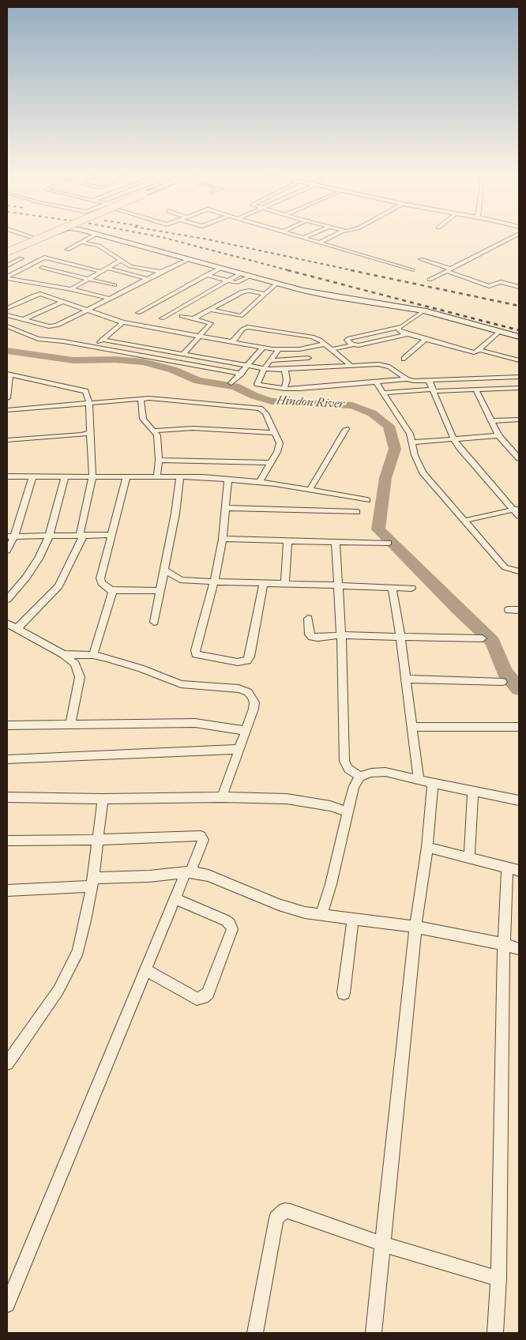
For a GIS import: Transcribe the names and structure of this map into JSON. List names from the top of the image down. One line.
{"water":["Hindon River"]}
